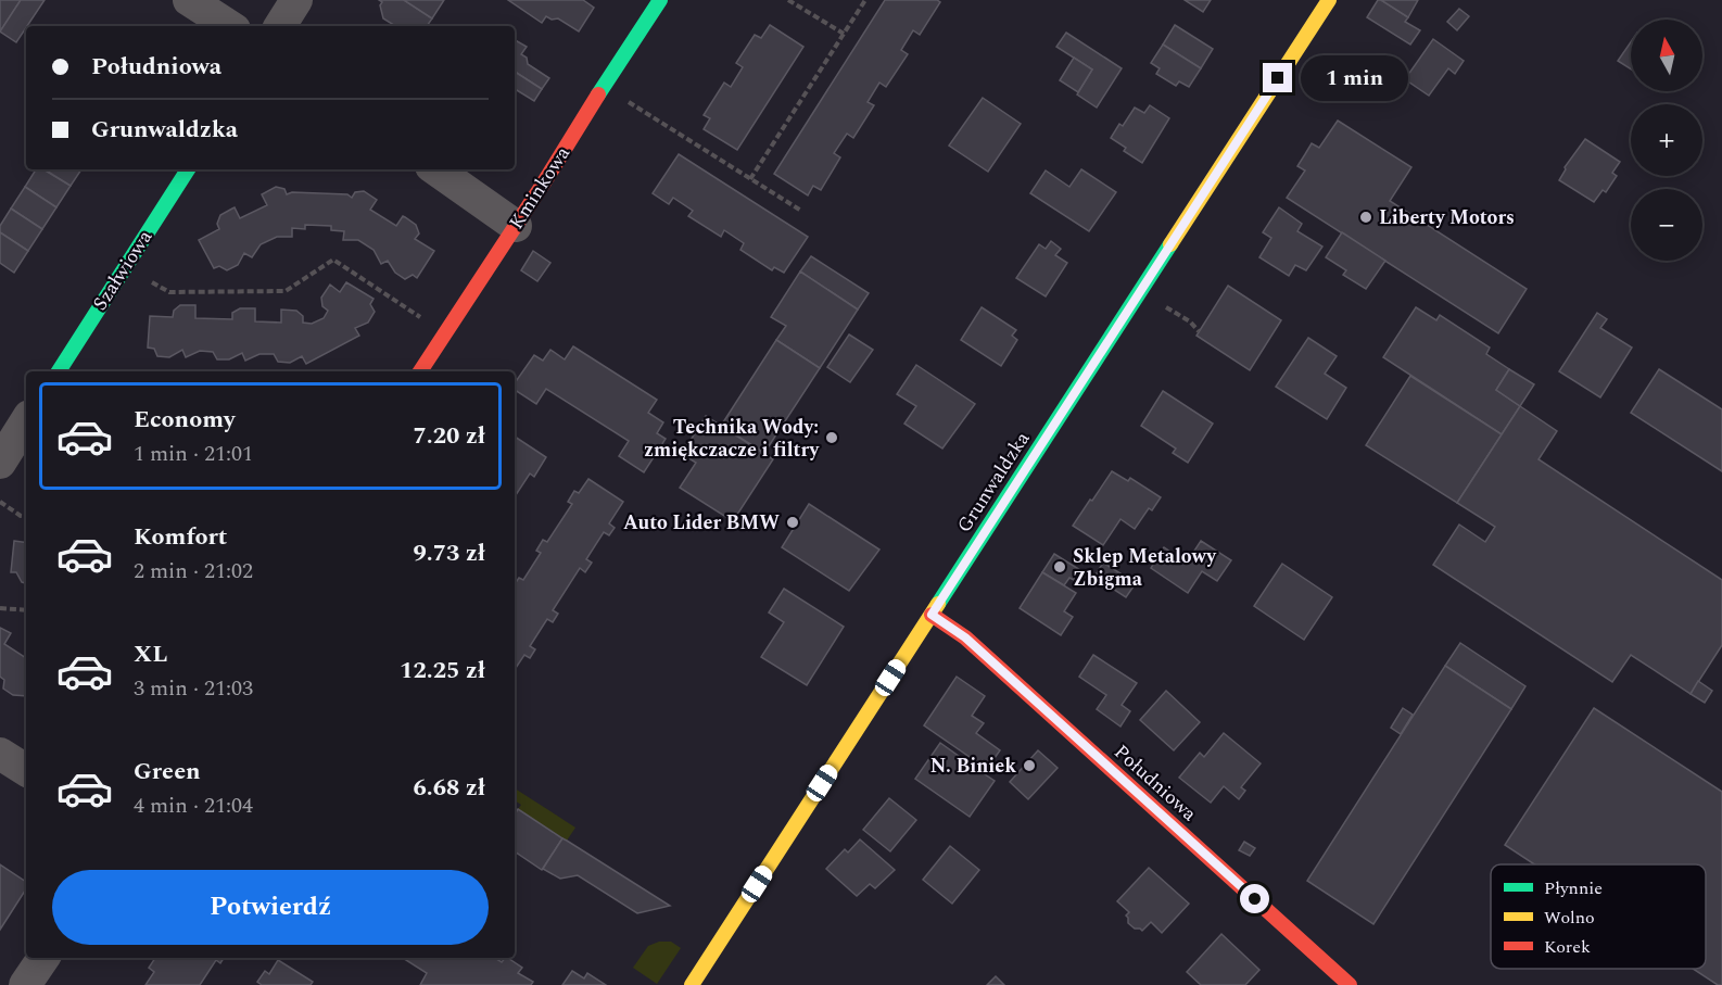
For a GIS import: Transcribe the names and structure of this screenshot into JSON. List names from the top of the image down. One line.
{"streets":{"street":["Kminkowa","Szałwiowa","Grunwaldzka","Południowa"]},"crossings":[["Grunwaldzka","Południowa"]],"places":["Liberty Motors","Technika Wody: zmiękczacze i filtry","Auto Lider BMW","Sklep Metalowy Zbigma","N. Biniek"],"legend":["Płynnie","Wolno","Korek"],"north":"top","page":{"map_buttons":["+","−"],"banner":["Południowa","Grunwaldzka"],"bubble":"1 min","list":[{"name":"Economy","note":"1 min · 21:01","value":"7.20 zł"},{"name":"Komfort","note":"2 min · 21:02","value":"9.73 zł"},{"name":"XL","note":"3 min · 21:03","value":"12.25 zł"},{"name":"Green","note":"4 min · 21:04","value":"6.68 zł"}],"buttons":"Potwierdź"}}
